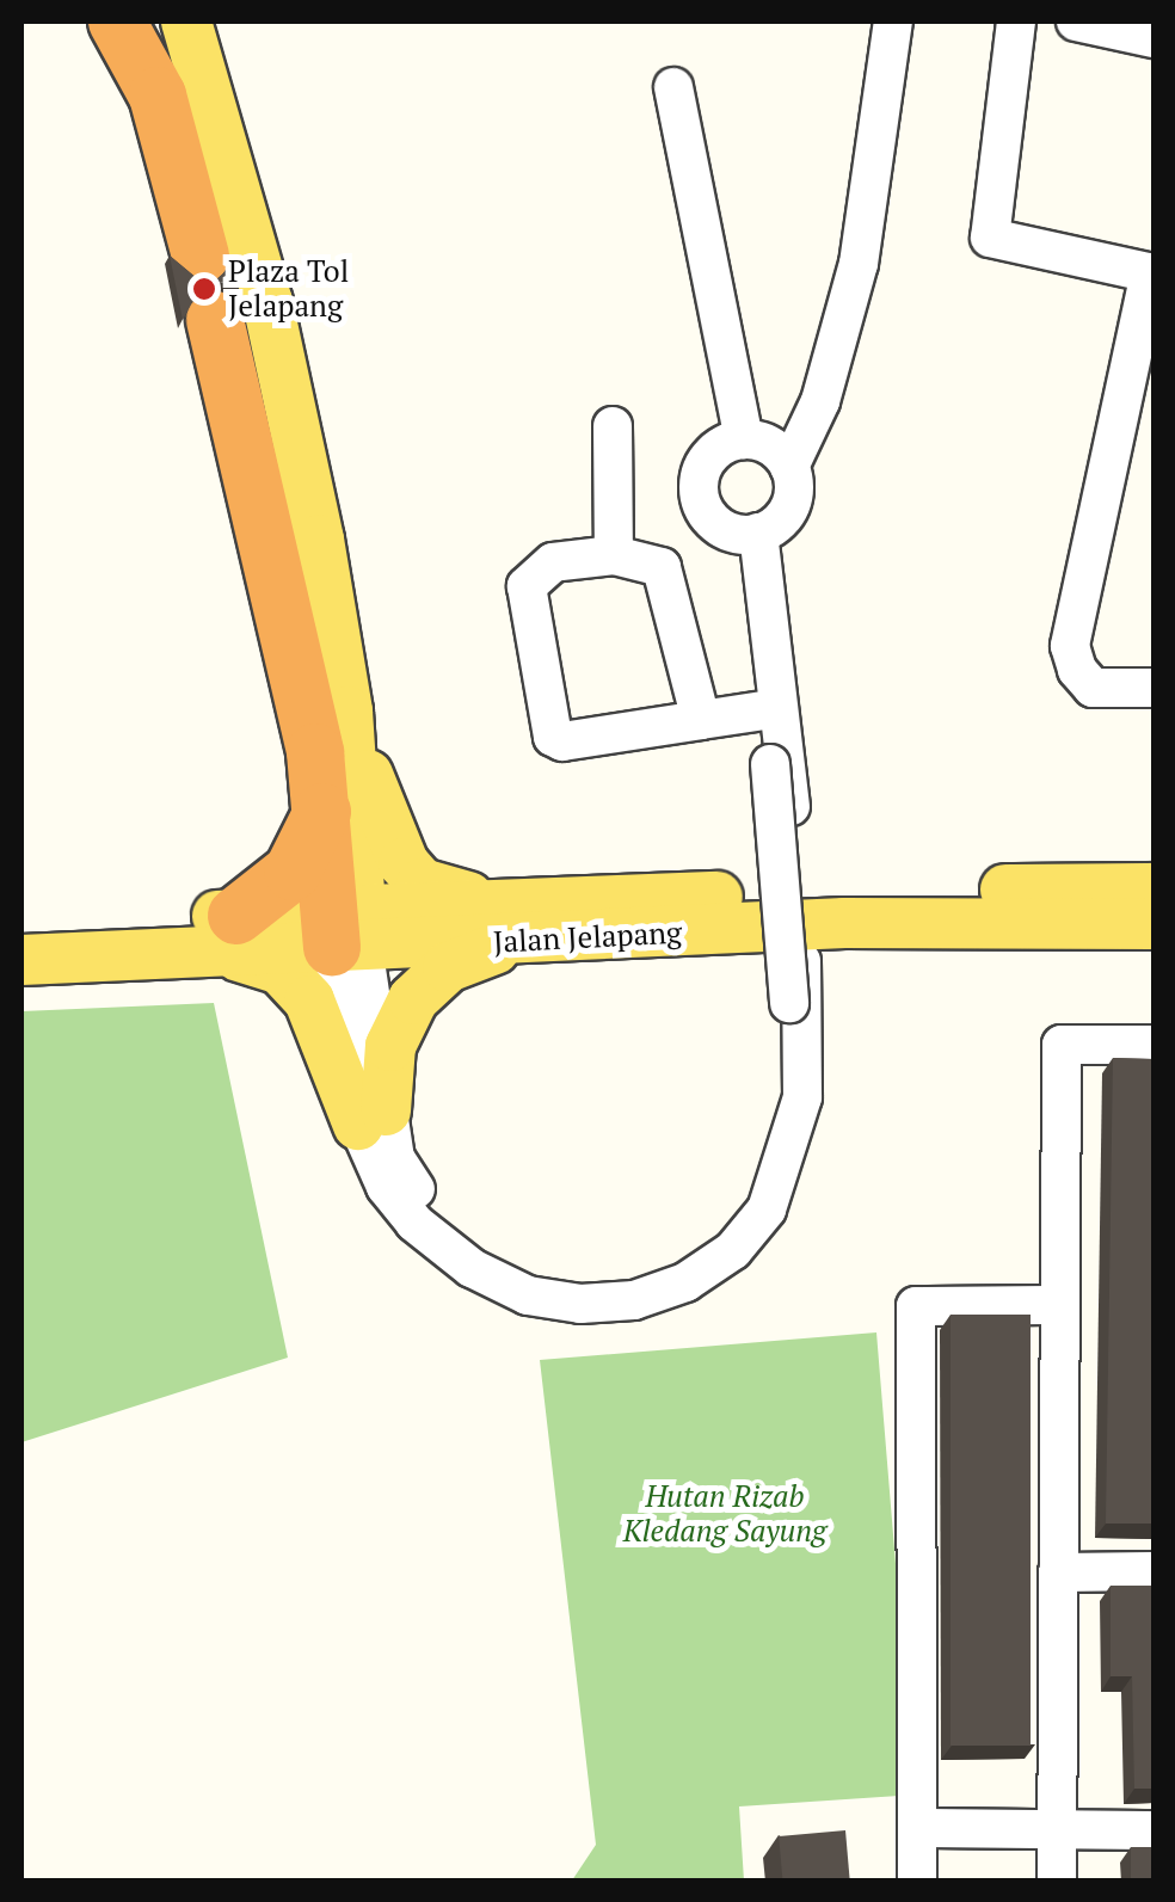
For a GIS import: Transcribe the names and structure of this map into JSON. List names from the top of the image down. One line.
{"streets":{"main road":["Jalan Jelapang"]},"parks":["Hutan Rizab Kledang Sayung"],"places":["Plaza Tol Jelapang"]}
